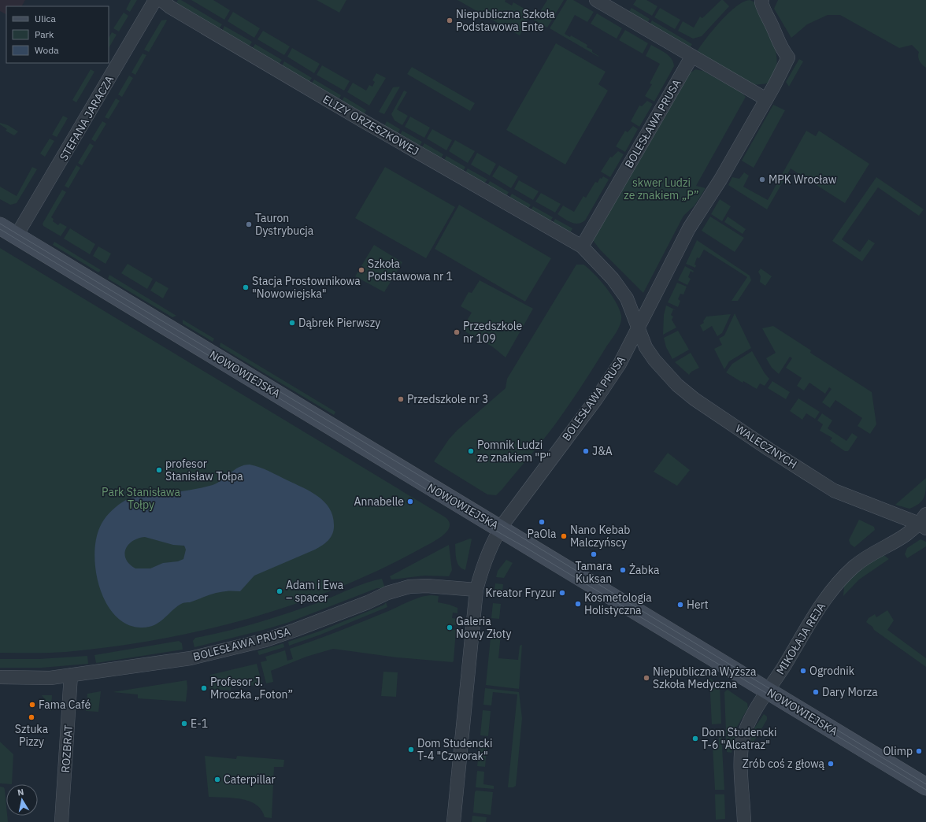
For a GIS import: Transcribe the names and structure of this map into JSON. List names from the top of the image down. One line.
{"streets":{"street":["STEFANA JARACZA","BOLESŁAWA PRUSA","ELIZY ORZESZKOWEJ","NOWOWIEJSKA","WALECZNYCH","MIKOŁAJA REJA","ROZBRAT"]},"crossings":[["STEFANA JARACZA","NOWOWIEJSKA"],["BOLESŁAWA PRUSA","ELIZY ORZESZKOWEJ"],["BOLESŁAWA PRUSA","NOWOWIEJSKA"],["BOLESŁAWA PRUSA","WALECZNYCH"],["BOLESŁAWA PRUSA","ROZBRAT"],["NOWOWIEJSKA","MIKOŁAJA REJA"],["WALECZNYCH","MIKOŁAJA REJA"]],"parks":["skwer Ludzi ze znakiem „P”","Park Stanisława Tołpy"],"places":["Niepubliczna Szkoła Podstawowa Ente","MPK Wrocław","Tauron Dystrybucja","Szkoła Podstawowa nr 1","Stacja Prostownikowa \"Nowowiejska\"","Dąbrek Pierwszy","Przedszkole nr 109","Przedszkole nr 3","Pomnik Ludzi ze znakiem \"P\"","J&A","profesor Stanisław Tołpa","Annabelle","PaOla","Nano Kebab Malczyńscy","Tamara Kuksan","Żabka","Adam i Ewa – spacer","Kreator Fryzur","Kosmetologia Holistyczna","Hert","Galeria Nowy Złoty","Ogrodnik","Niepubliczna Wyższa Szkoła Medyczna","Profesor J. Mroczka „Foton”","Dary Morza","Fama Café","Sztuka Pizzy","E-1","Dom Studencki T-6 \"Alcatraz\"","Dom Studencki T-4 \"Czworak\"","Olimp","Zrób coś z głową","Caterpillar"],"legend":["Ulica","Park","Woda"],"north":"top"}
